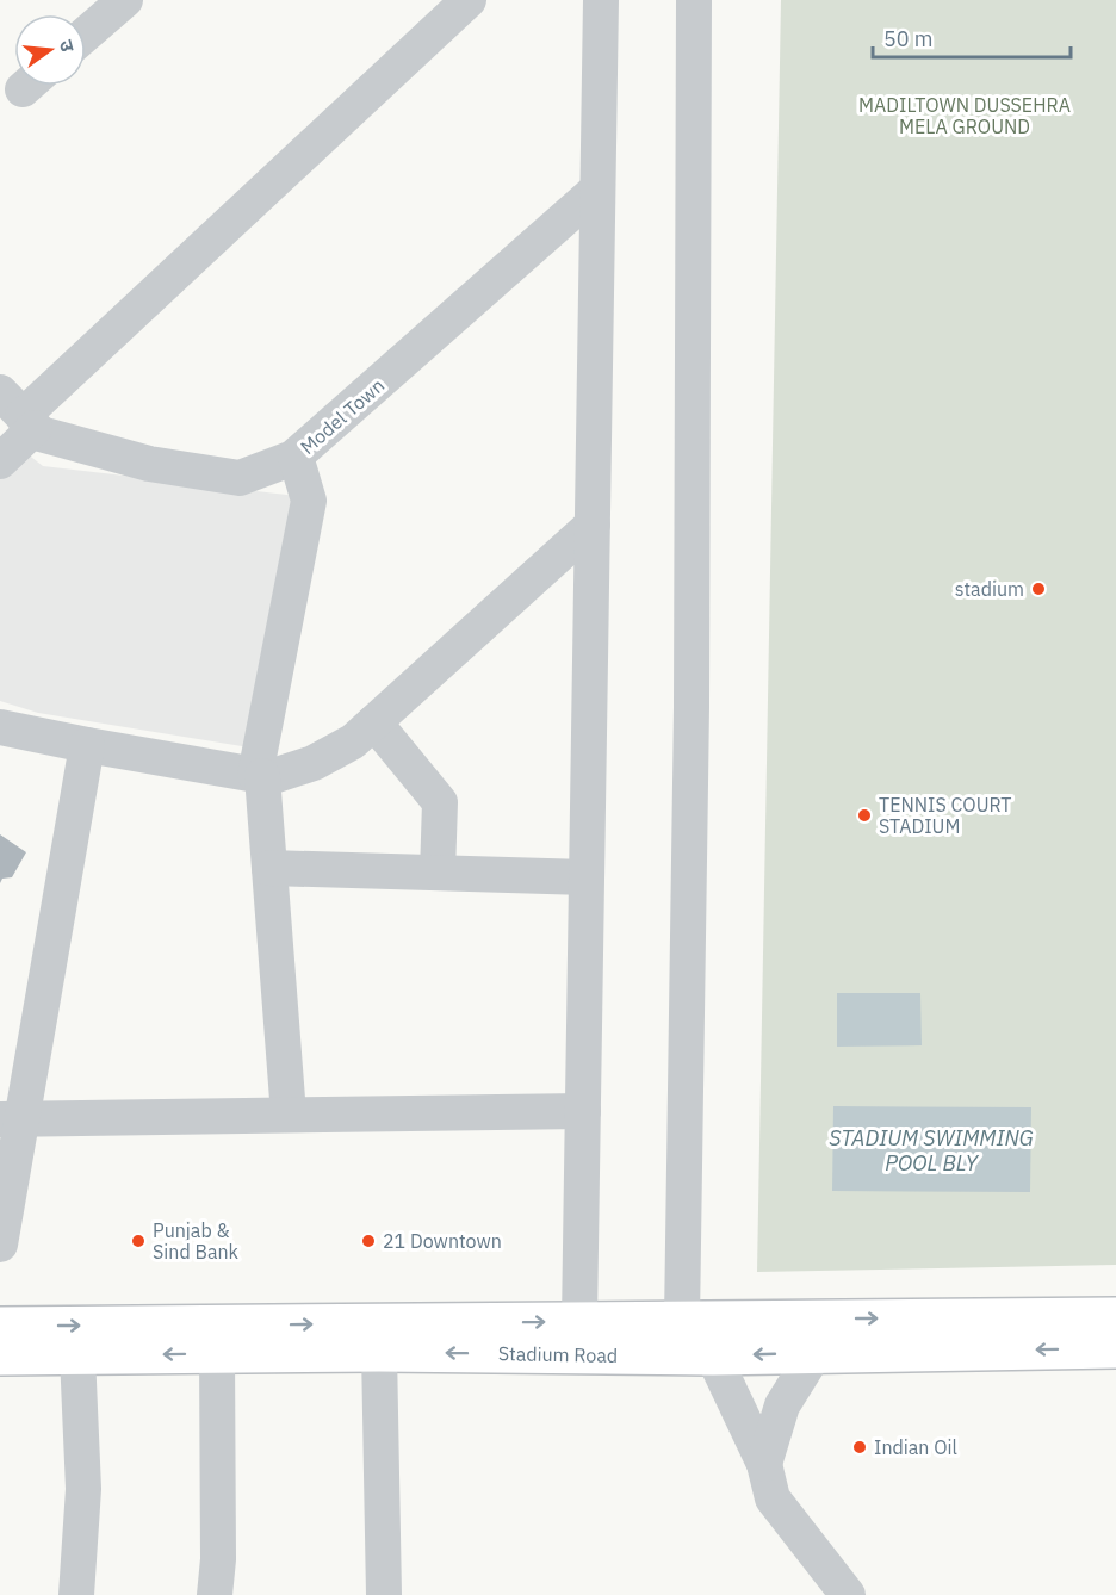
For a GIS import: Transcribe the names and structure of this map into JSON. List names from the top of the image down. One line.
{"streets":{"main road":["Stadium Road"],"street":["Model Town"]},"water":["STADIUM SWIMMING POOL BLY"],"parks":["MADILTOWN DUSSEHRA MELA GROUND"],"places":["stadium","TENNIS COURT STADIUM","Punjab & Sind Bank","21 Downtown","Indian Oil"],"scale_bar":"50 m","north":"right"}
